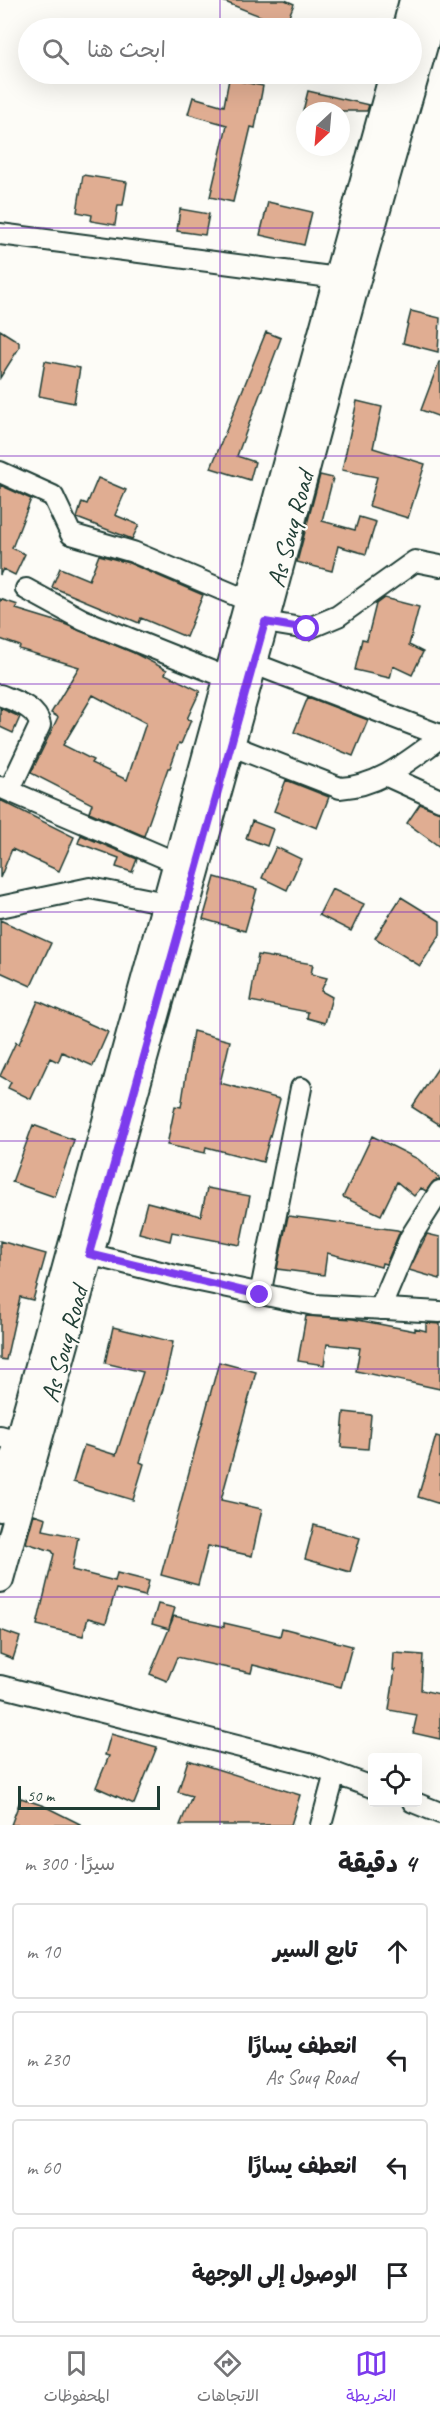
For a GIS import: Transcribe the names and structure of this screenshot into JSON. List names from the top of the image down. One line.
{"streets":{"main road":["As Souq Road"]},"scale_bar":"50 m","north":"bottom left","page":{"search":"ابحث هنا","scale":"50 m","heading":["4 دقيقة","سيرًا · 300 m"],"list":[["تابع السير","10 m"],["انعطف يسارًا","As Souq Road","230 m"],["انعطف يسارًا","60 m"],"الوصول إلى الوجهة"],"nav":["الخريطة","الاتجاهات","المحفوظات"]}}
